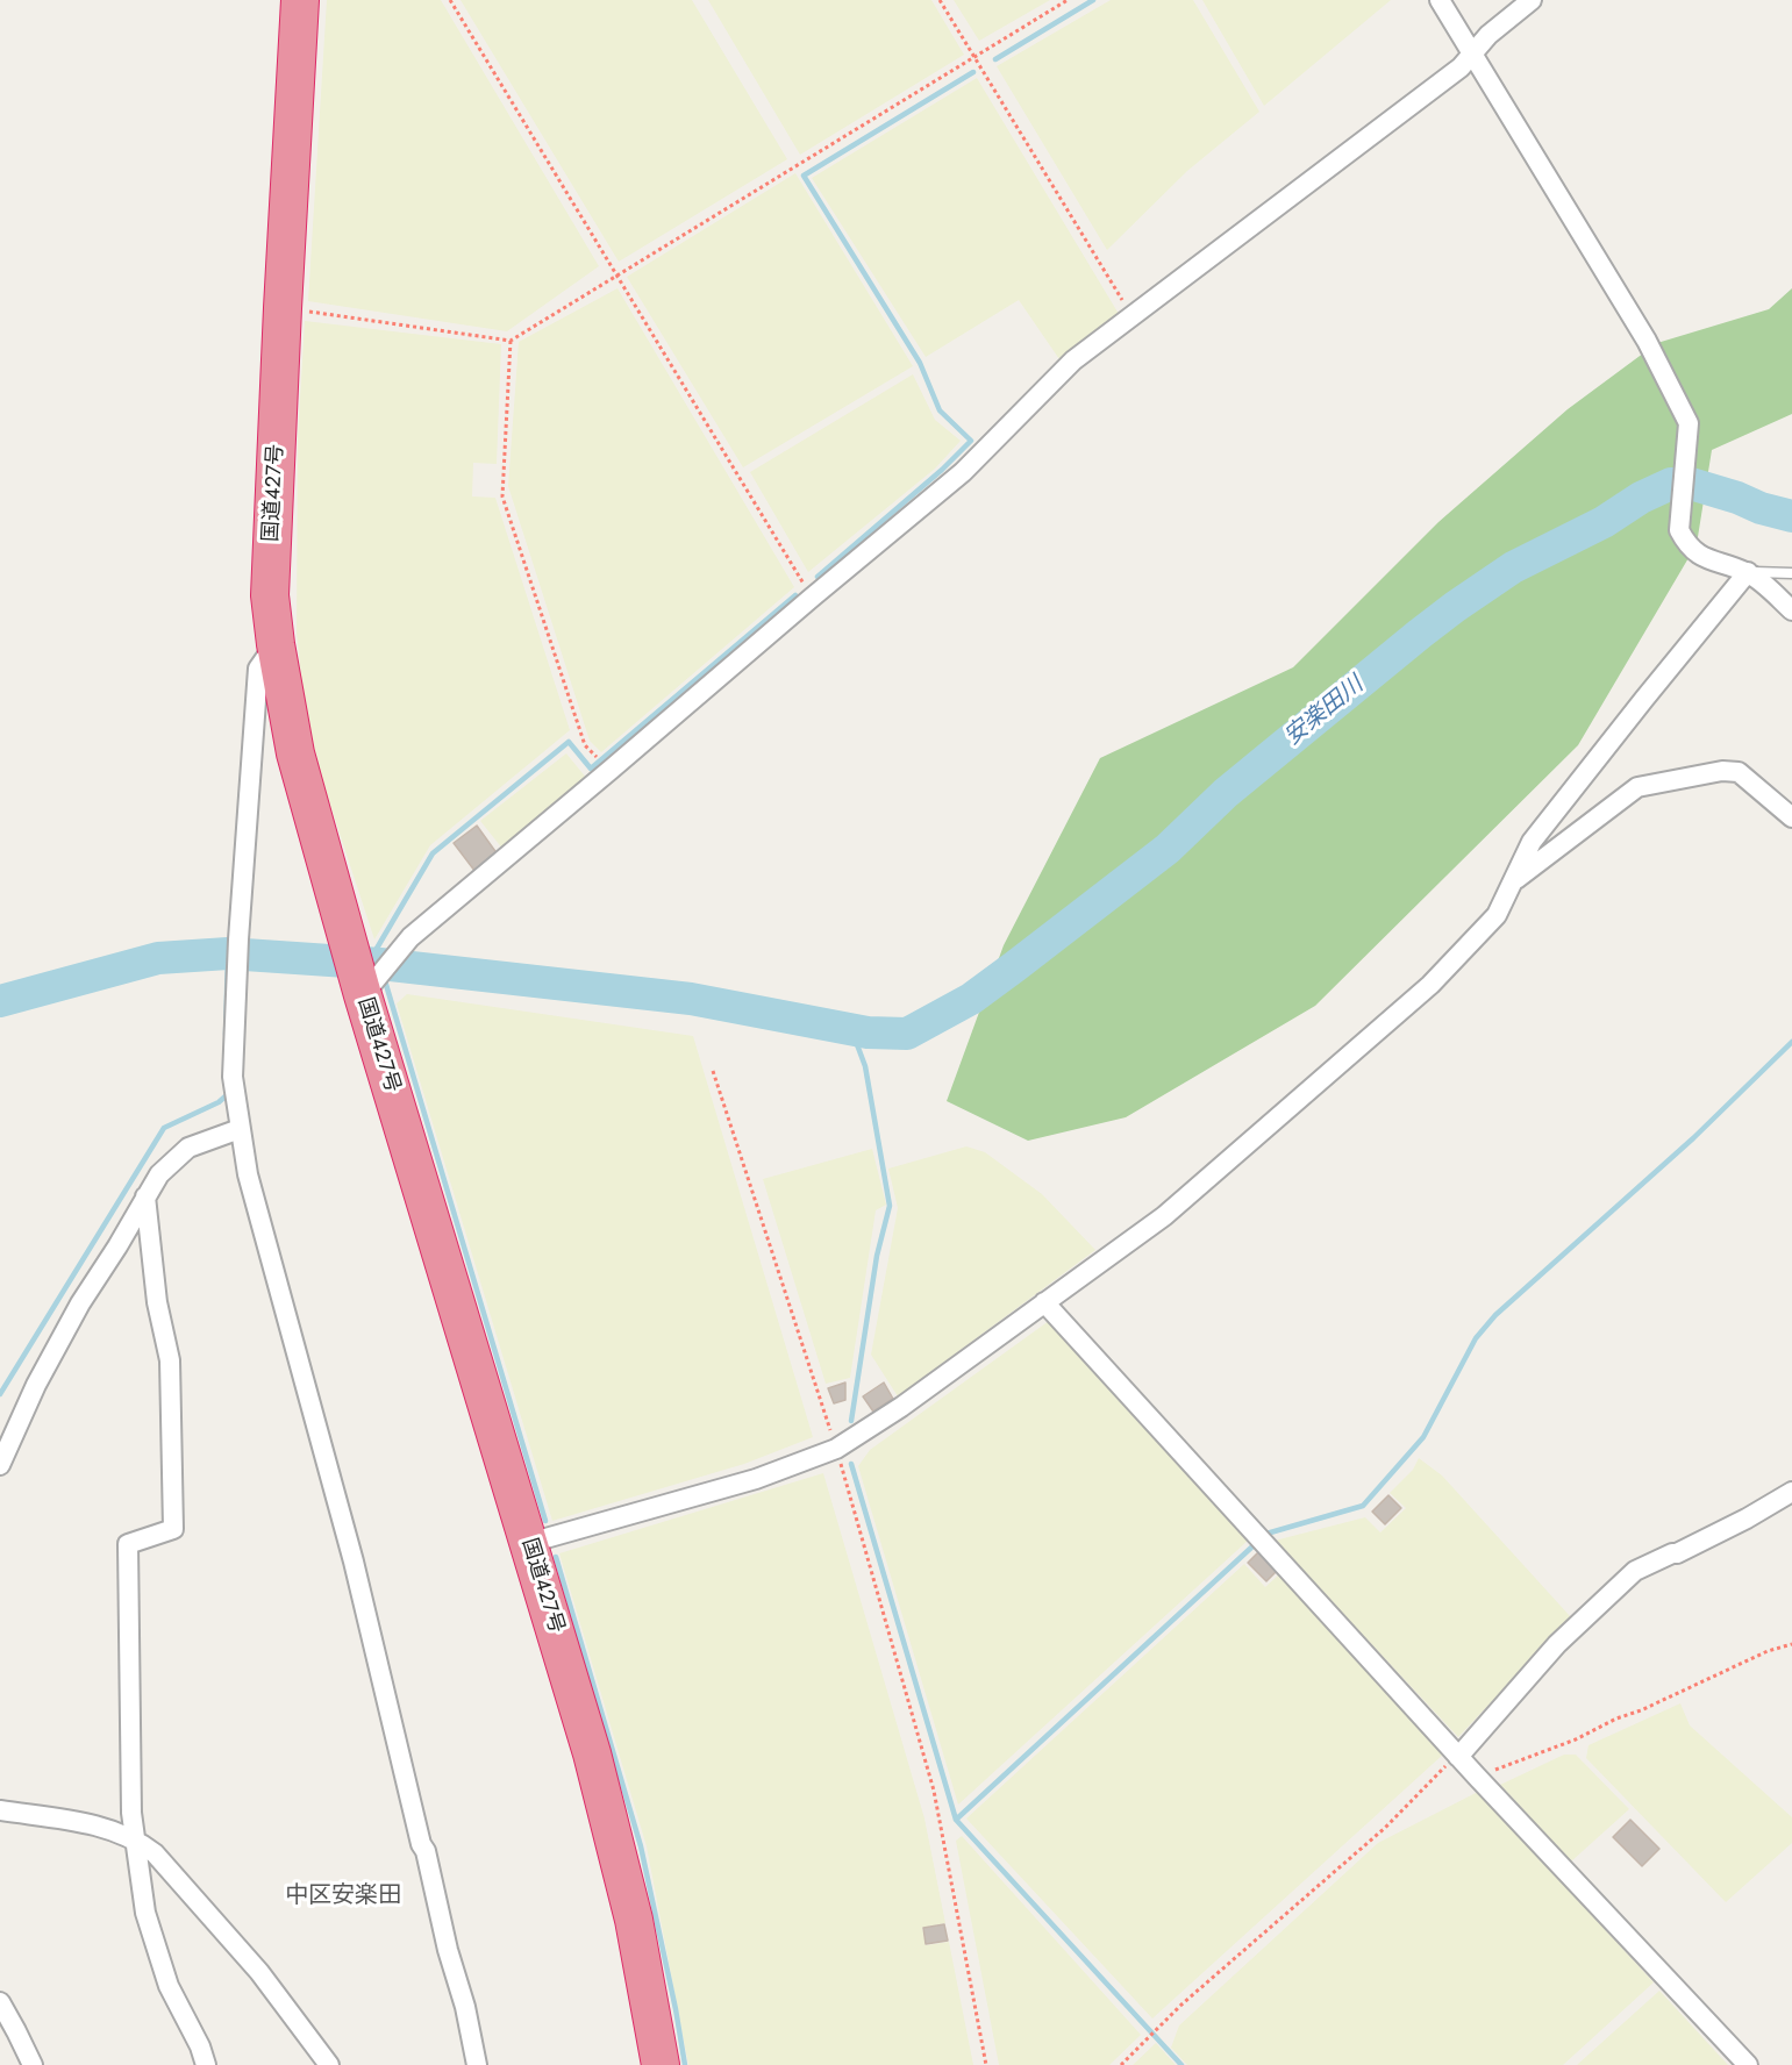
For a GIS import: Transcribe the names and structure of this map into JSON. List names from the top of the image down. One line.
{"streets":{"highway":["国道427号"]},"districts":["中区安楽田"],"water":["安楽田川"]}
